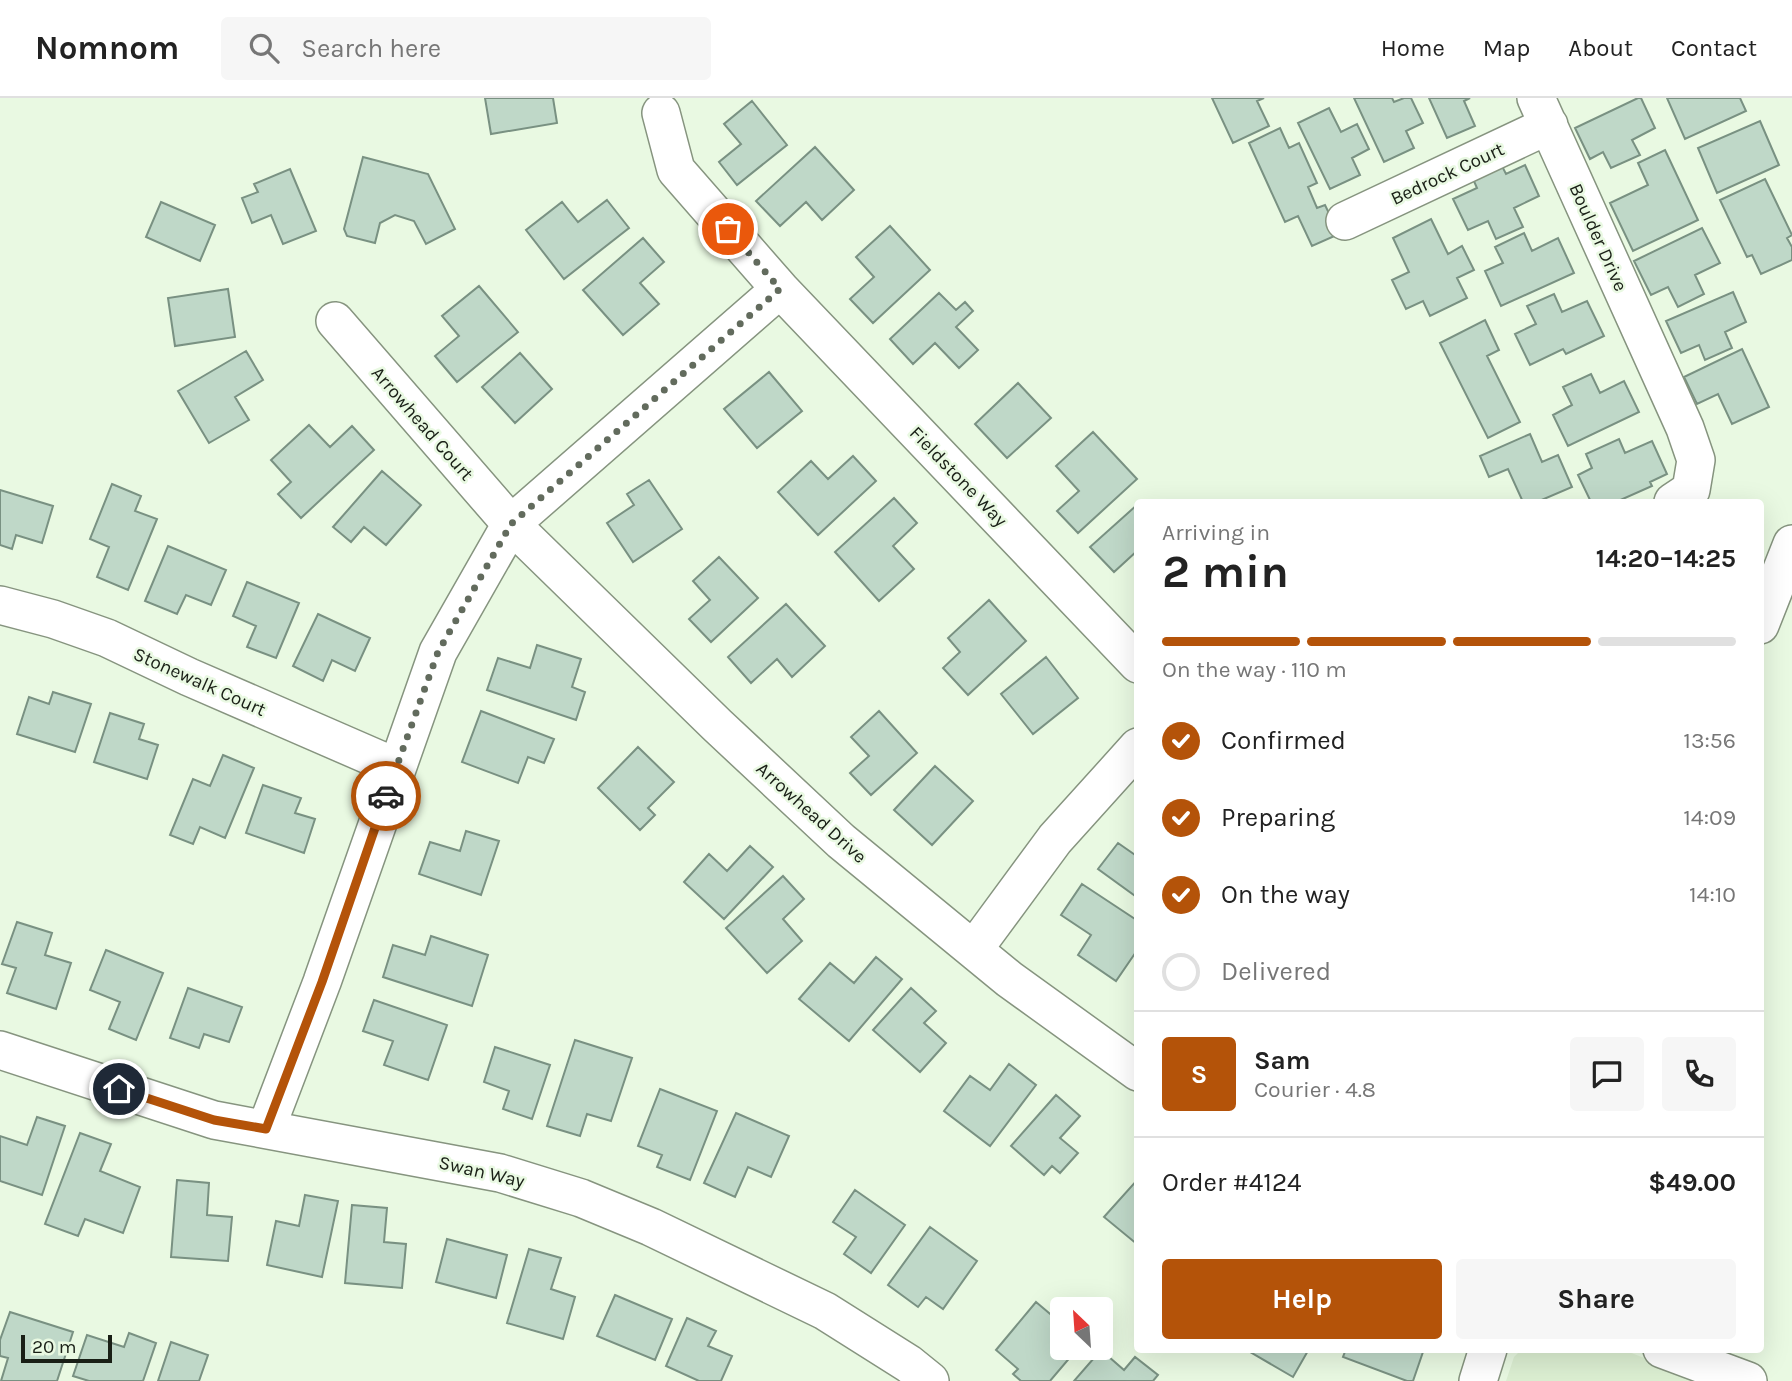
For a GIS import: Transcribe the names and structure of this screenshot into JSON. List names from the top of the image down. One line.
{"streets":{"street":["Bedrock Court","Boulder Drive","Arrowhead Court","Fieldstone Way","Stonewalk Court","Arrowhead Drive","Swan Way"]},"crossings":[["Bedrock Court","Boulder Drive"],["Arrowhead Court","Arrowhead Drive"]],"scale_bar":"20 m","north":"top left","page":{"header":"Nomnom","search":"Search here","nav":["Home","Map","About","Contact"],"heading":["2 min","Arriving in","14:20–14:25"],"panel":["Sam","Courier · 4.8","Order #4124","$49.00"],"bar":"On the way · 110 m","list":[["Confirmed","13:56"],["Preparing","14:09"],["On the way","14:10"],"Delivered"],"round":"S","buttons":["Help","Share"],"scale":"20 m"}}
